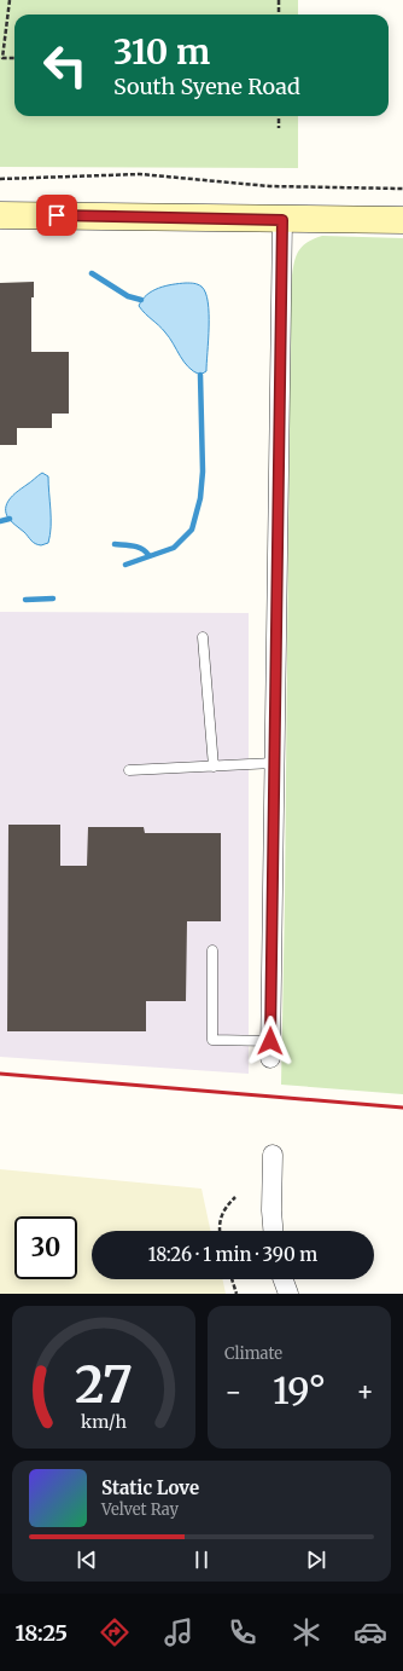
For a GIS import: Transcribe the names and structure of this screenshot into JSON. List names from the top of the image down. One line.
{"page":{"turn":["310 m","South Syene Road"],"limit":"30","trip":"18:26 · 1 min · 390 m","tile":"Climate","heat":["−","19°","+"],"song":["Static Love","Velvet Ray"],"tabs":"18:25","gauge":["27","km/h"]}}
